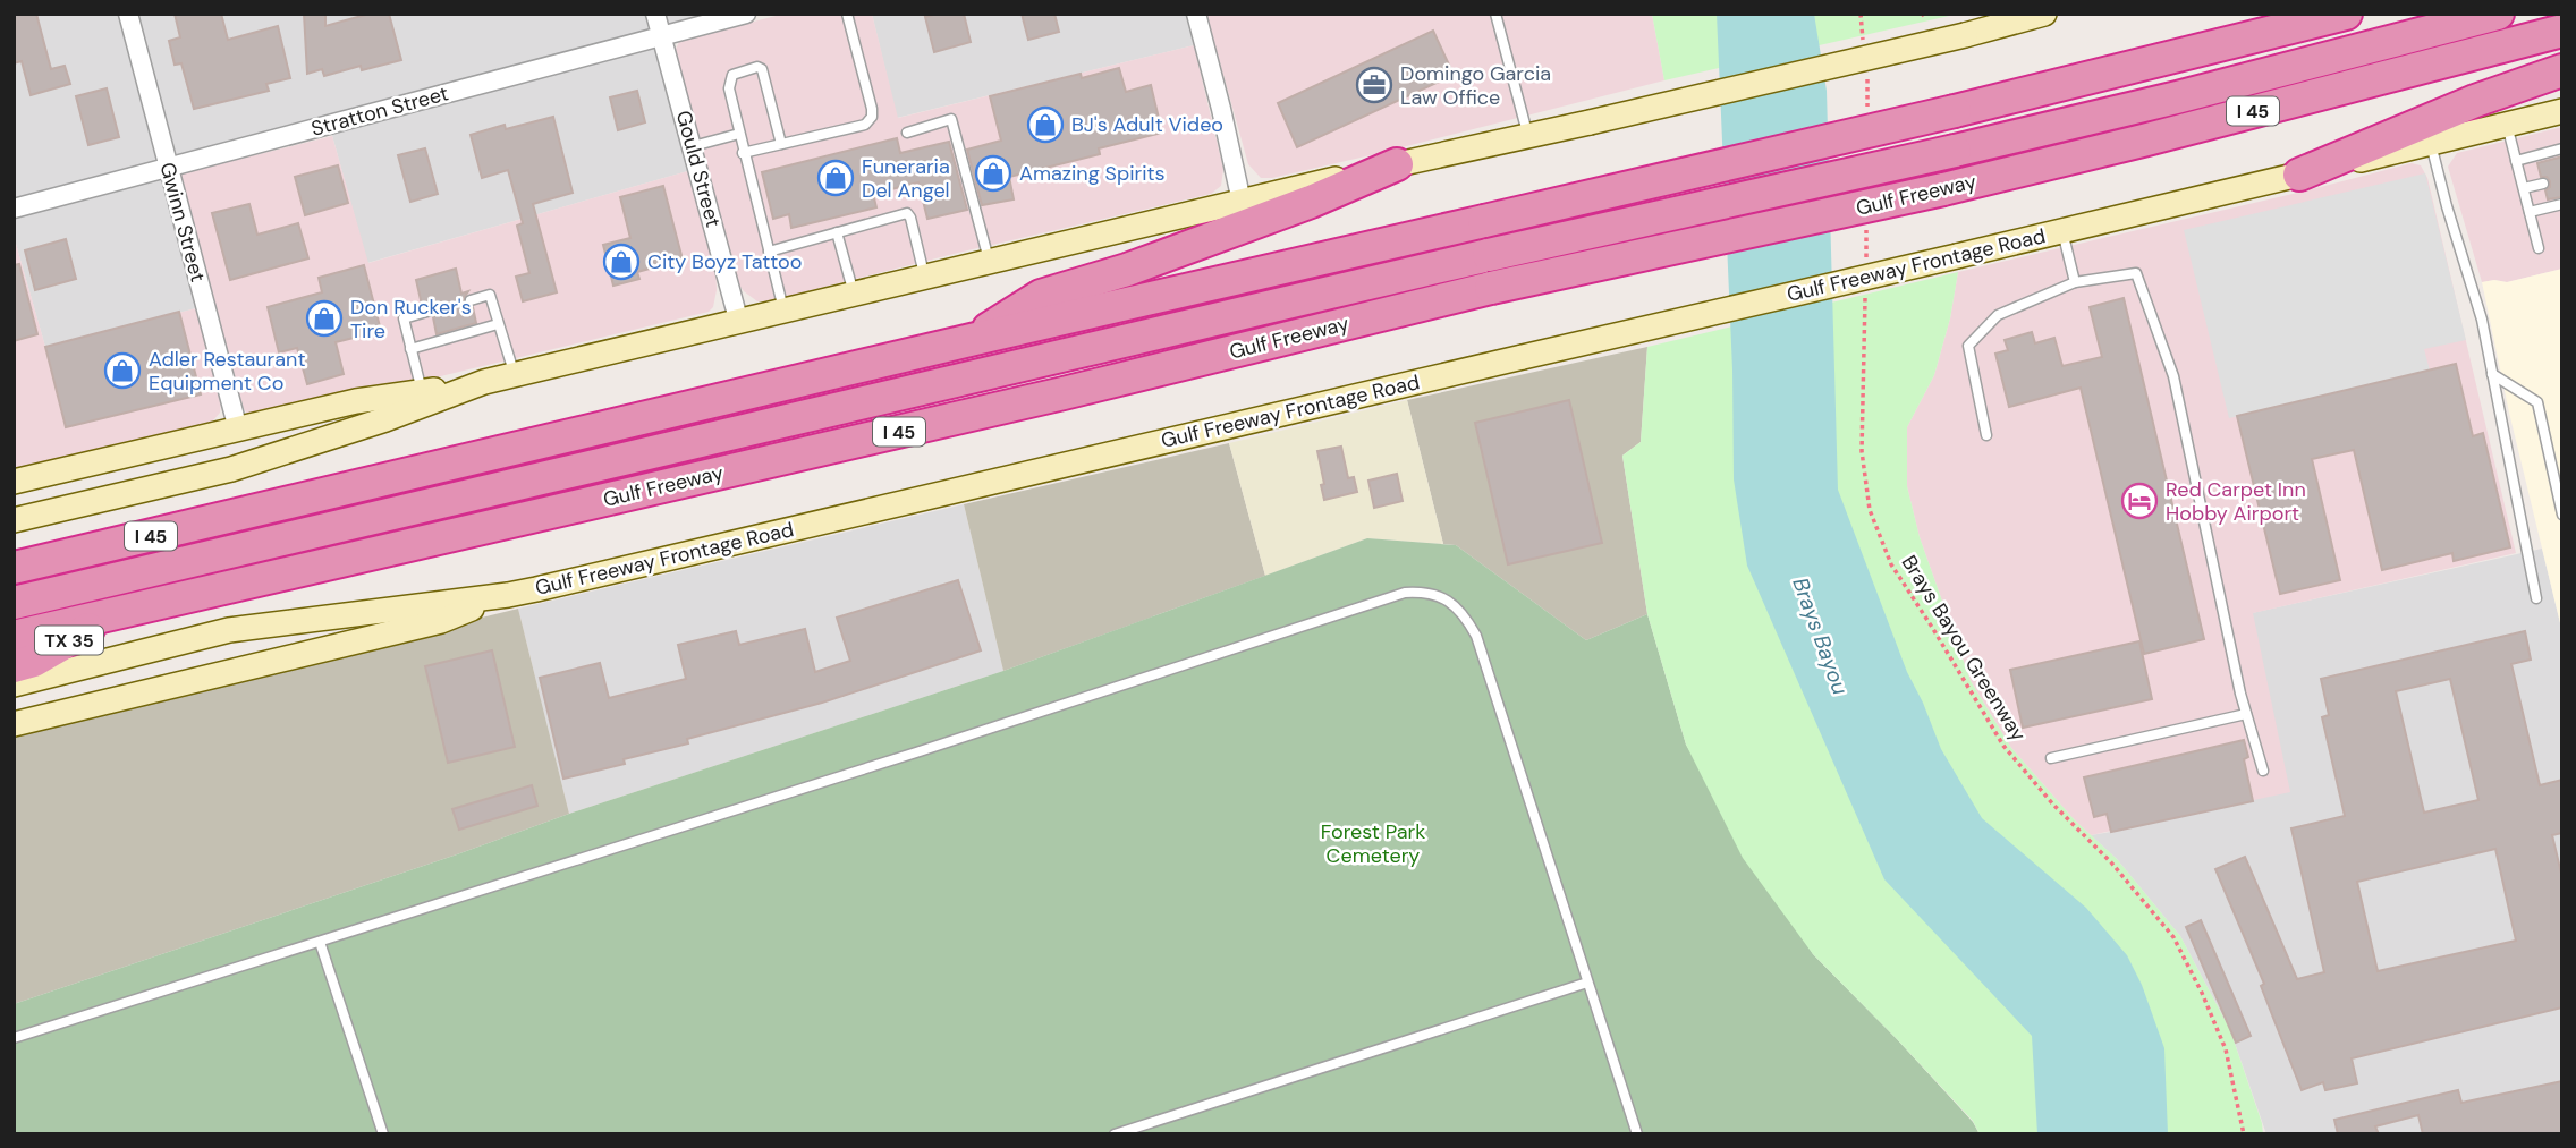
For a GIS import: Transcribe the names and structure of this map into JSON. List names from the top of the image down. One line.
{"streets":{"highway":["I 45","Gulf Freeway","TX 35"],"main road":["Gulf Freeway Frontage Road"],"street":["Stratton Street","Gould Street","Gwinn Street"],"path":["Brays Bayou Greenway"]},"crossings":[["Stratton Street","Gould Street"],["Stratton Street","Gwinn Street"],["Gulf Freeway","TX 35"]],"water":["Brays Bayou"],"parks":["Forest Park Cemetery"],"places":{"office":["Domingo Garcia Law Office"],"shop":["BJ's Adult Video","Amazing Spirits","Funeraria Del Angel","City Boyz Tattoo","Don Rucker's Tire","Adler Restaurant Equipment Co"],"hotel":["Red Carpet Inn Hobby Airport"]}}
